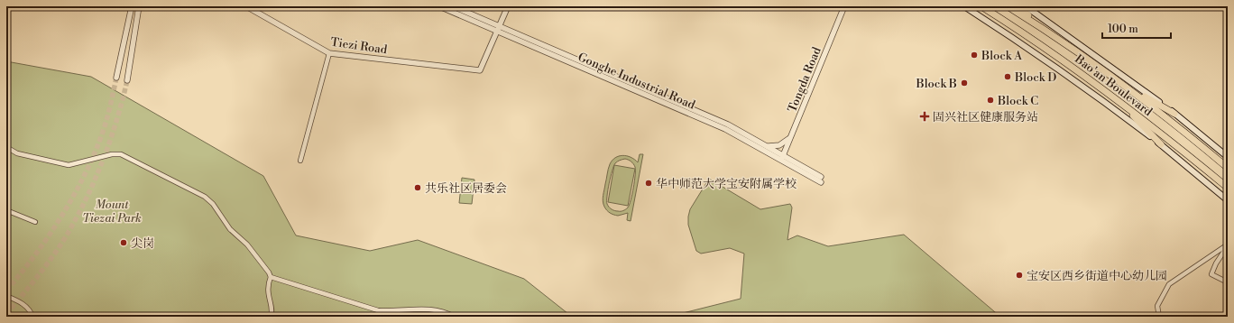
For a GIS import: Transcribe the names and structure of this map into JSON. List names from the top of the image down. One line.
{"streets":{"main road":["Bao'an Boulevard"],"street":["Tiezi Road","Tongda Road","Gonghe Industrial Road"]},"crossings":[["Tiezi Road","Gonghe Industrial Road"],["Tongda Road","Gonghe Industrial Road"]],"parks":["Mount Tiezai Park"],"places":{"other":["Block A","Block D","Block B","Block C","华中师范大学宝安附属学校","共乐社区居委会","尖岗","宝安区西乡街道中心幼儿园"],"health":["固兴社区健康服务站"]},"scale_bar":"100 m"}
